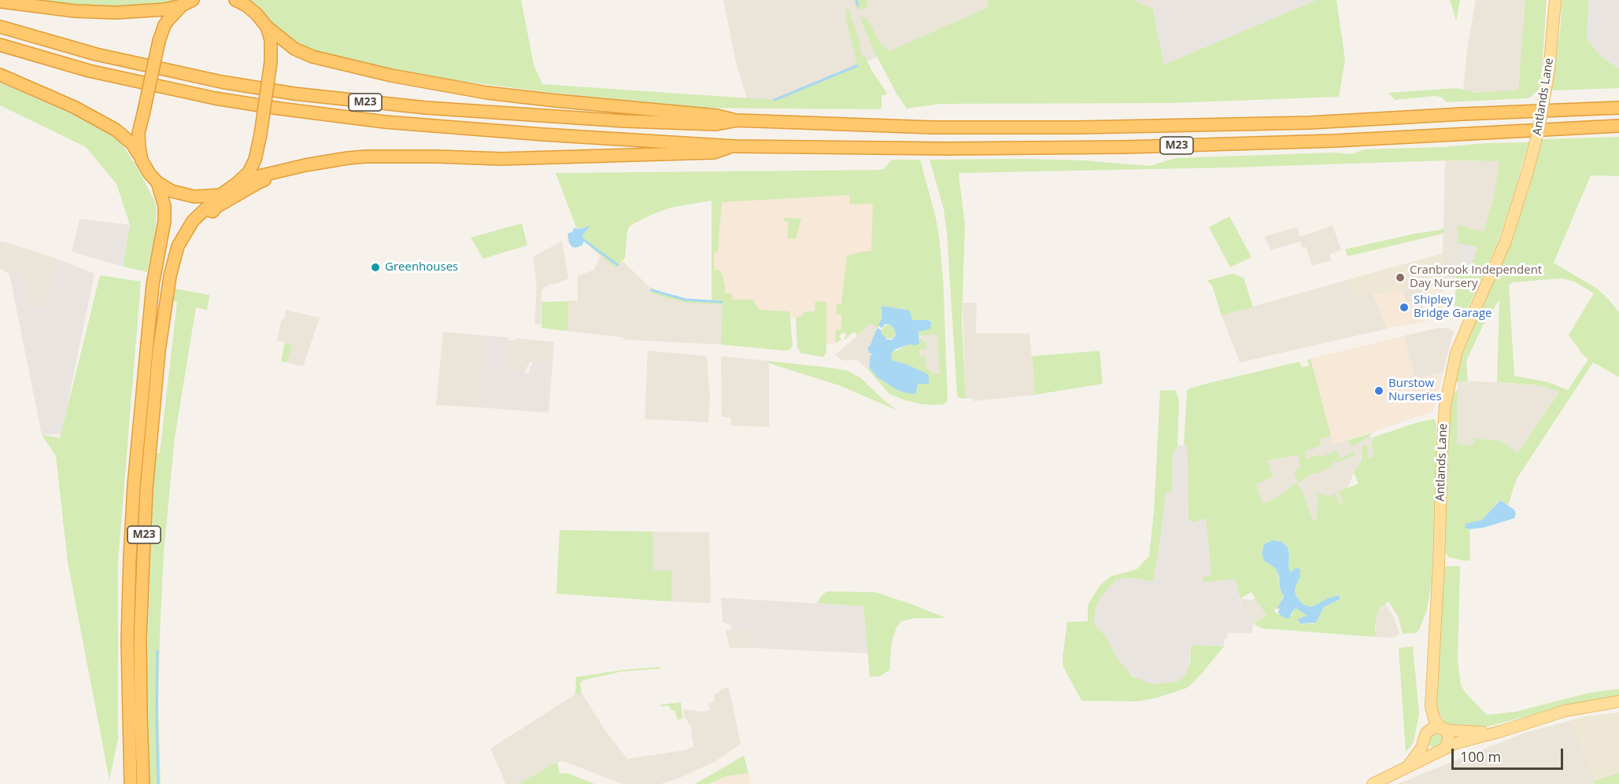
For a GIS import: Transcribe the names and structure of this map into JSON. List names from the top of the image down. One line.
{"streets":{"highway":["M23"],"main road":["Antlands Lane"]},"places":["Greenhouses","Cranbrook Independent Day Nursery","Shipley Bridge Garage","Burstow Nurseries"],"scale_bar":"100 m"}
